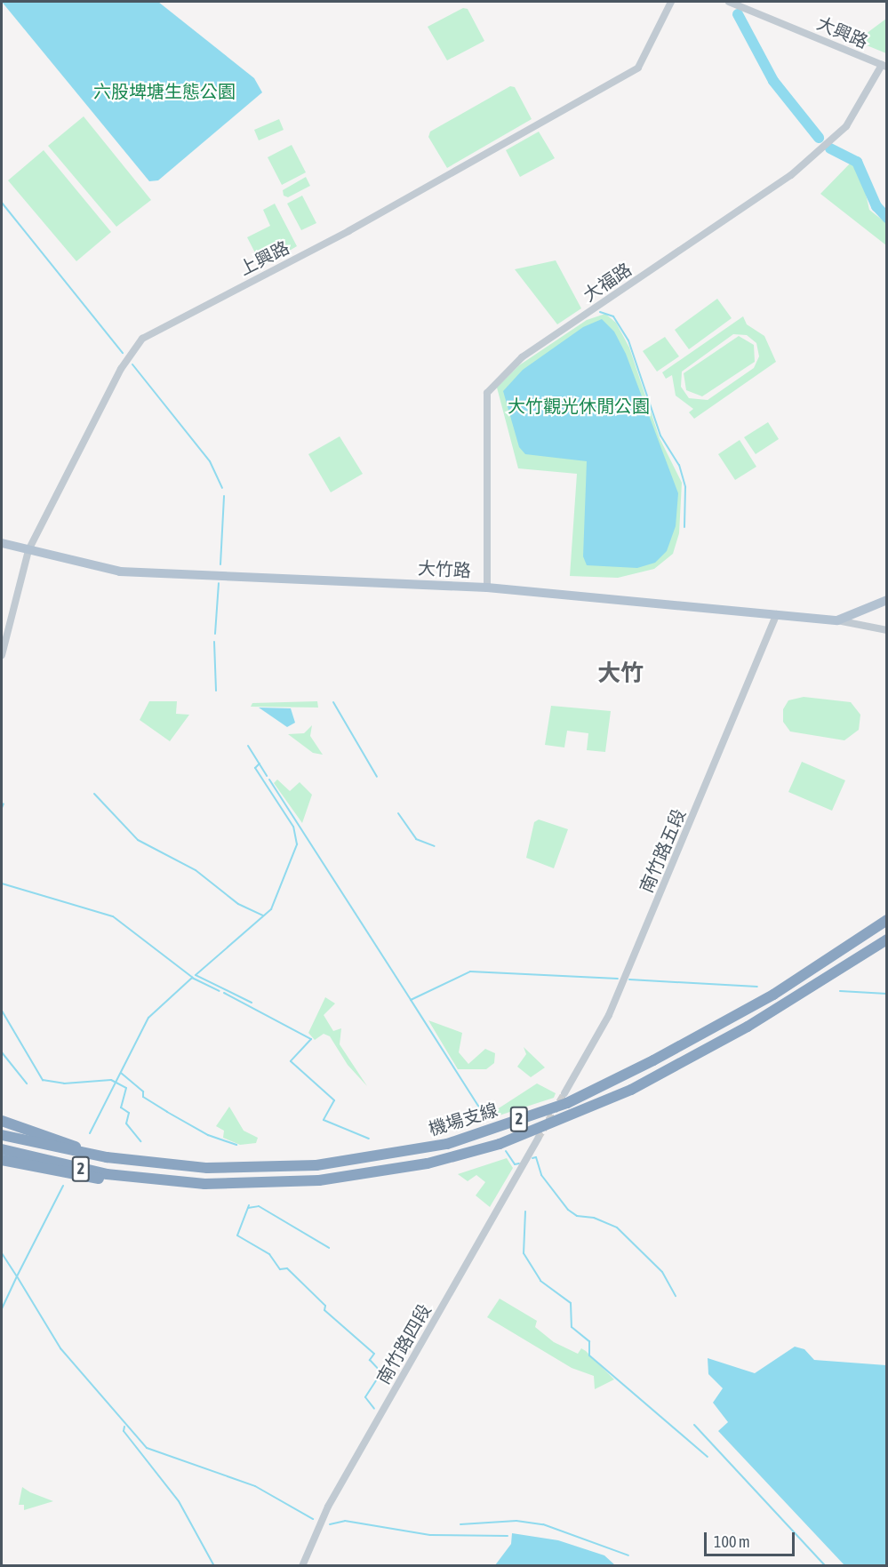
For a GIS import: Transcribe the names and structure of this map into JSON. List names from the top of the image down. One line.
{"streets":{"highway":["機場支線","2"],"main road":["大竹路"],"street":["大興路","上興路","大福路","南竹路五段","南竹路四段"]},"crossings":[["大興路","大福路"],["上興路","大竹路"],["大福路","大竹路"],["大竹路","南竹路五段"]],"districts":["大竹"],"parks":["六股埤塘生態公園","大竹觀光休閒公園"],"scale_bar":"100 m"}
